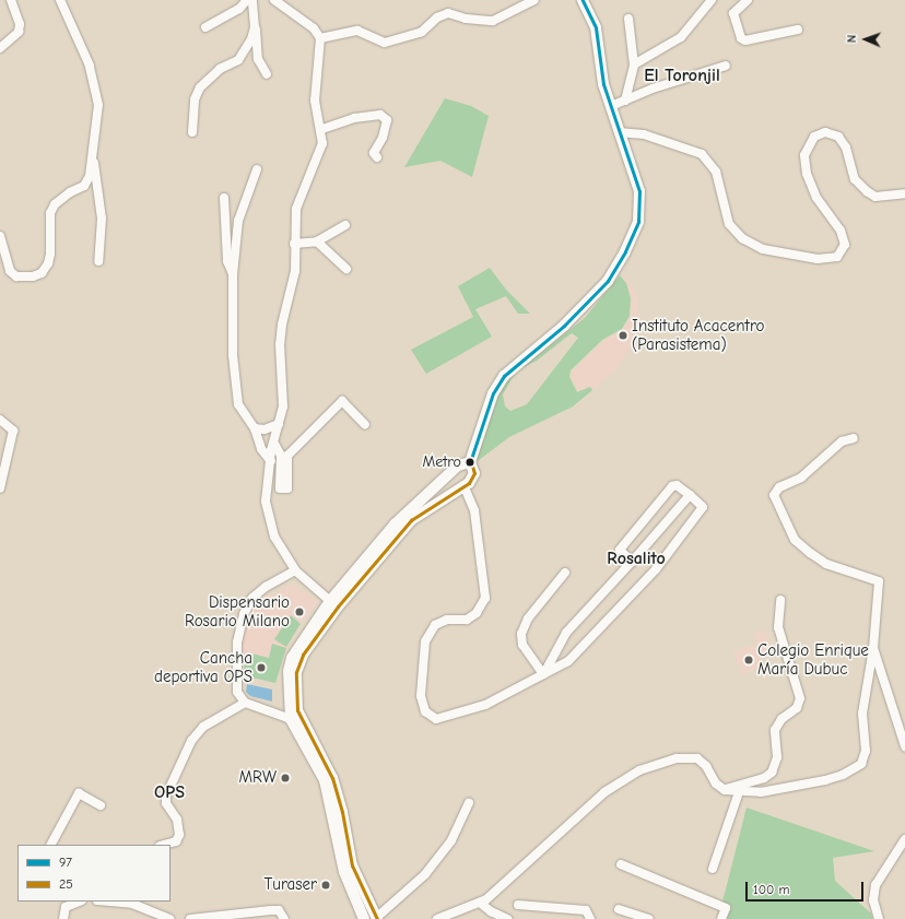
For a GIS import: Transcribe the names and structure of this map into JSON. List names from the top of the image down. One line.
{"districts":["El Toronjil","Rosalito","OPS"],"places":["Instituto Acacentro (Parasistema)","Metro","Dispensario Rosario Milano","Colegio Enrique María Dubuc","Cancha deportiva OPS","MRW","Turaser"],"lines":["transit line 97","transit line 25"],"legend":["97","25"],"scale_bar":"100 m","north":"left"}
